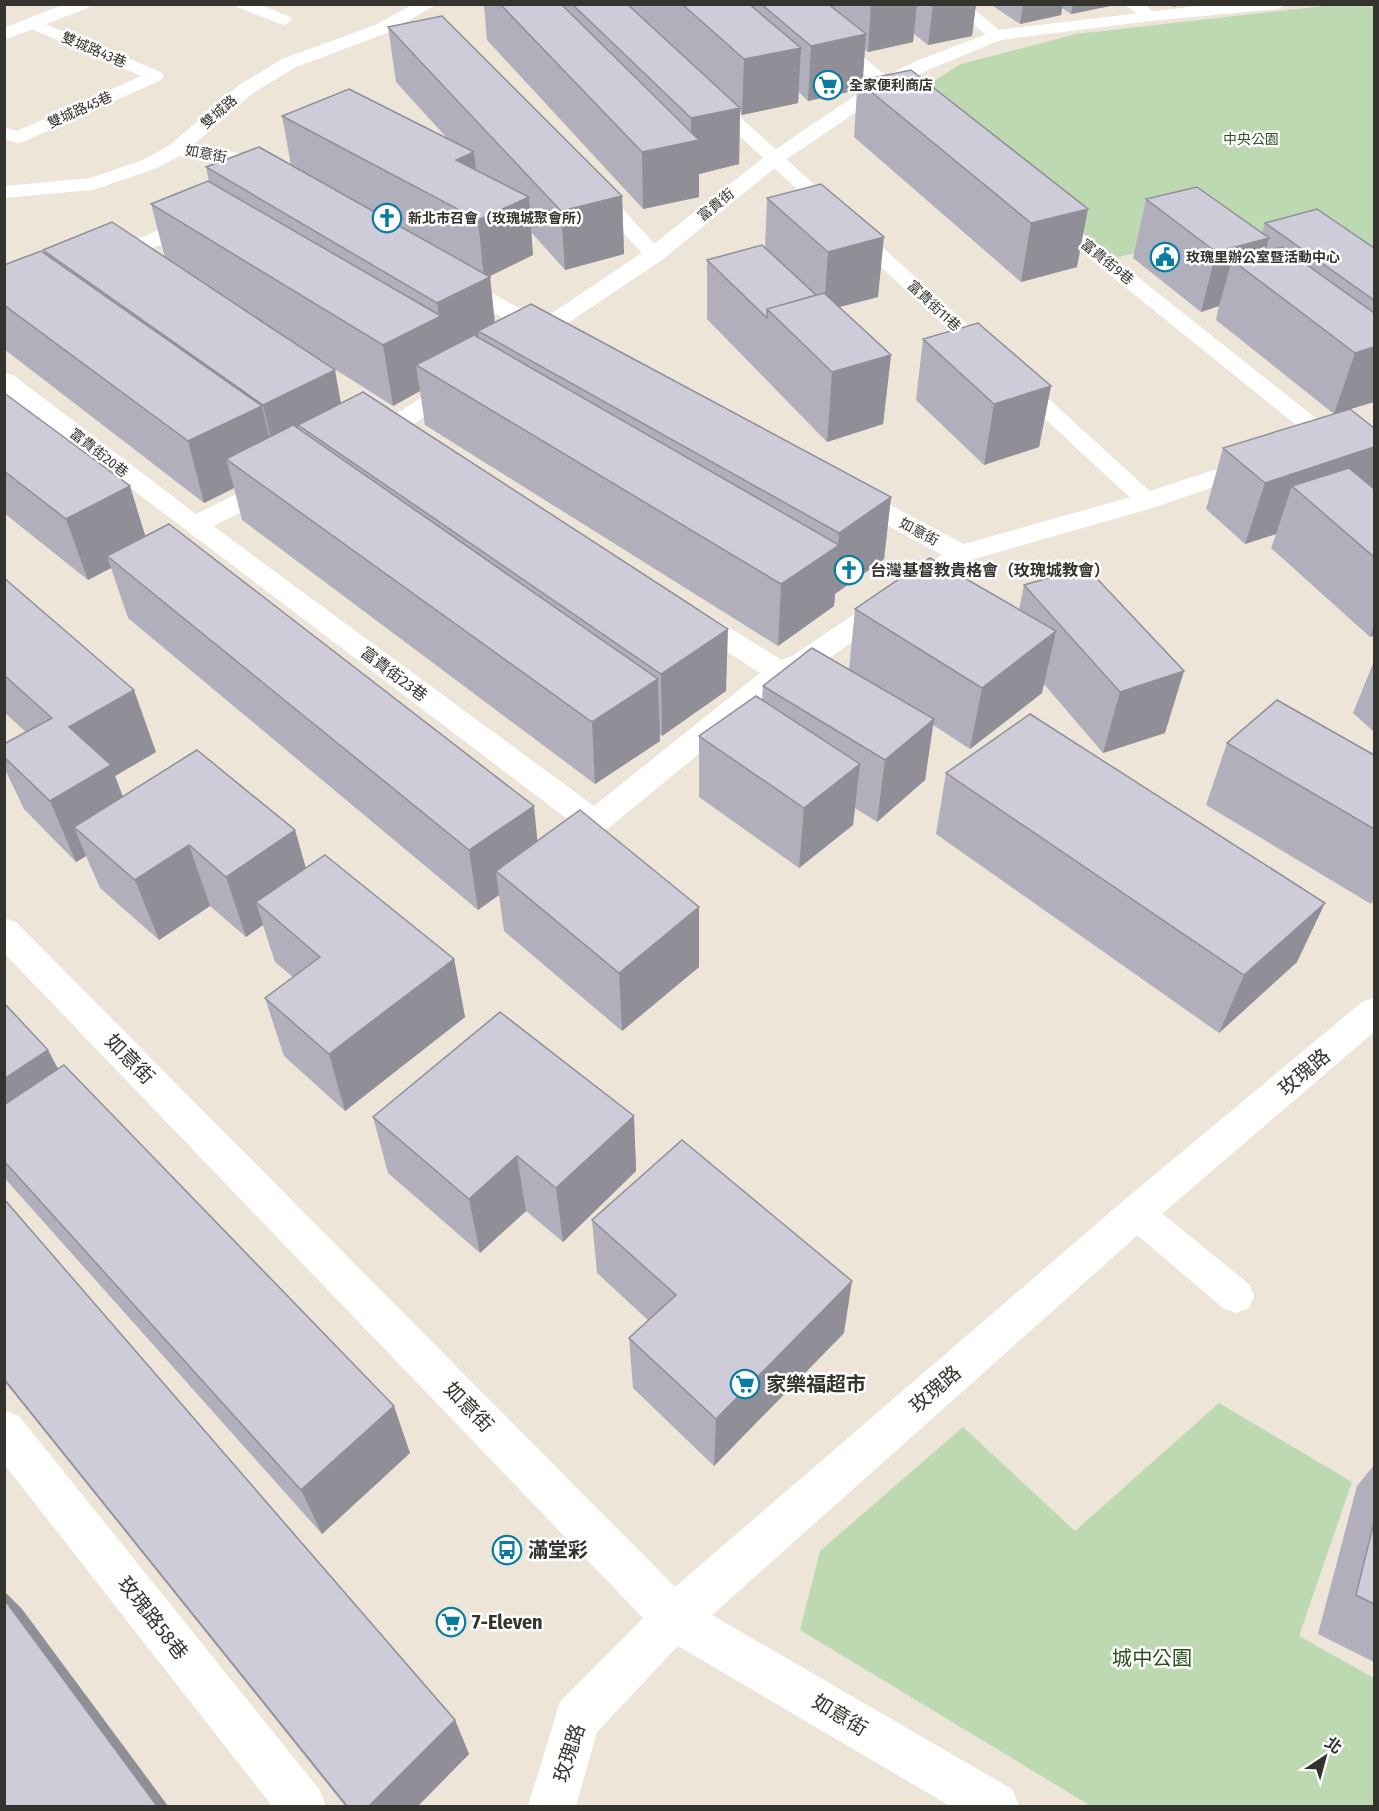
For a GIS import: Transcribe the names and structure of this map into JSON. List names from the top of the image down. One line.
{"streets":{"street":["雙城路","如意街","富貴街","富貴街20巷","富貴街23巷","玫瑰路","玫瑰路58巷"],"lane":["雙城路43巷","雙城路45巷","富貴街9巷","富貴街11巷"]},"crossings":[["雙城路43巷","雙城路45巷"],["雙城路","如意街"],["如意街","富貴街9巷"],["如意街","富貴街11巷"],["如意街","富貴街23巷"],["如意街","玫瑰路"],["富貴街","富貴街11巷"],["富貴街20巷","富貴街23巷"]],"parks":["中央公園","城中公園"],"places":{"supermarket":["全家便利商店","家樂福超市","7-Eleven"],"church":["新北市召會（玫瑰城聚會所）","台灣基督教貴格會（玫瑰城教會）"],"public building":["玫瑰里辦公室暨活動中心"],"bus stop":["滿堂彩"]},"north":"top right"}
